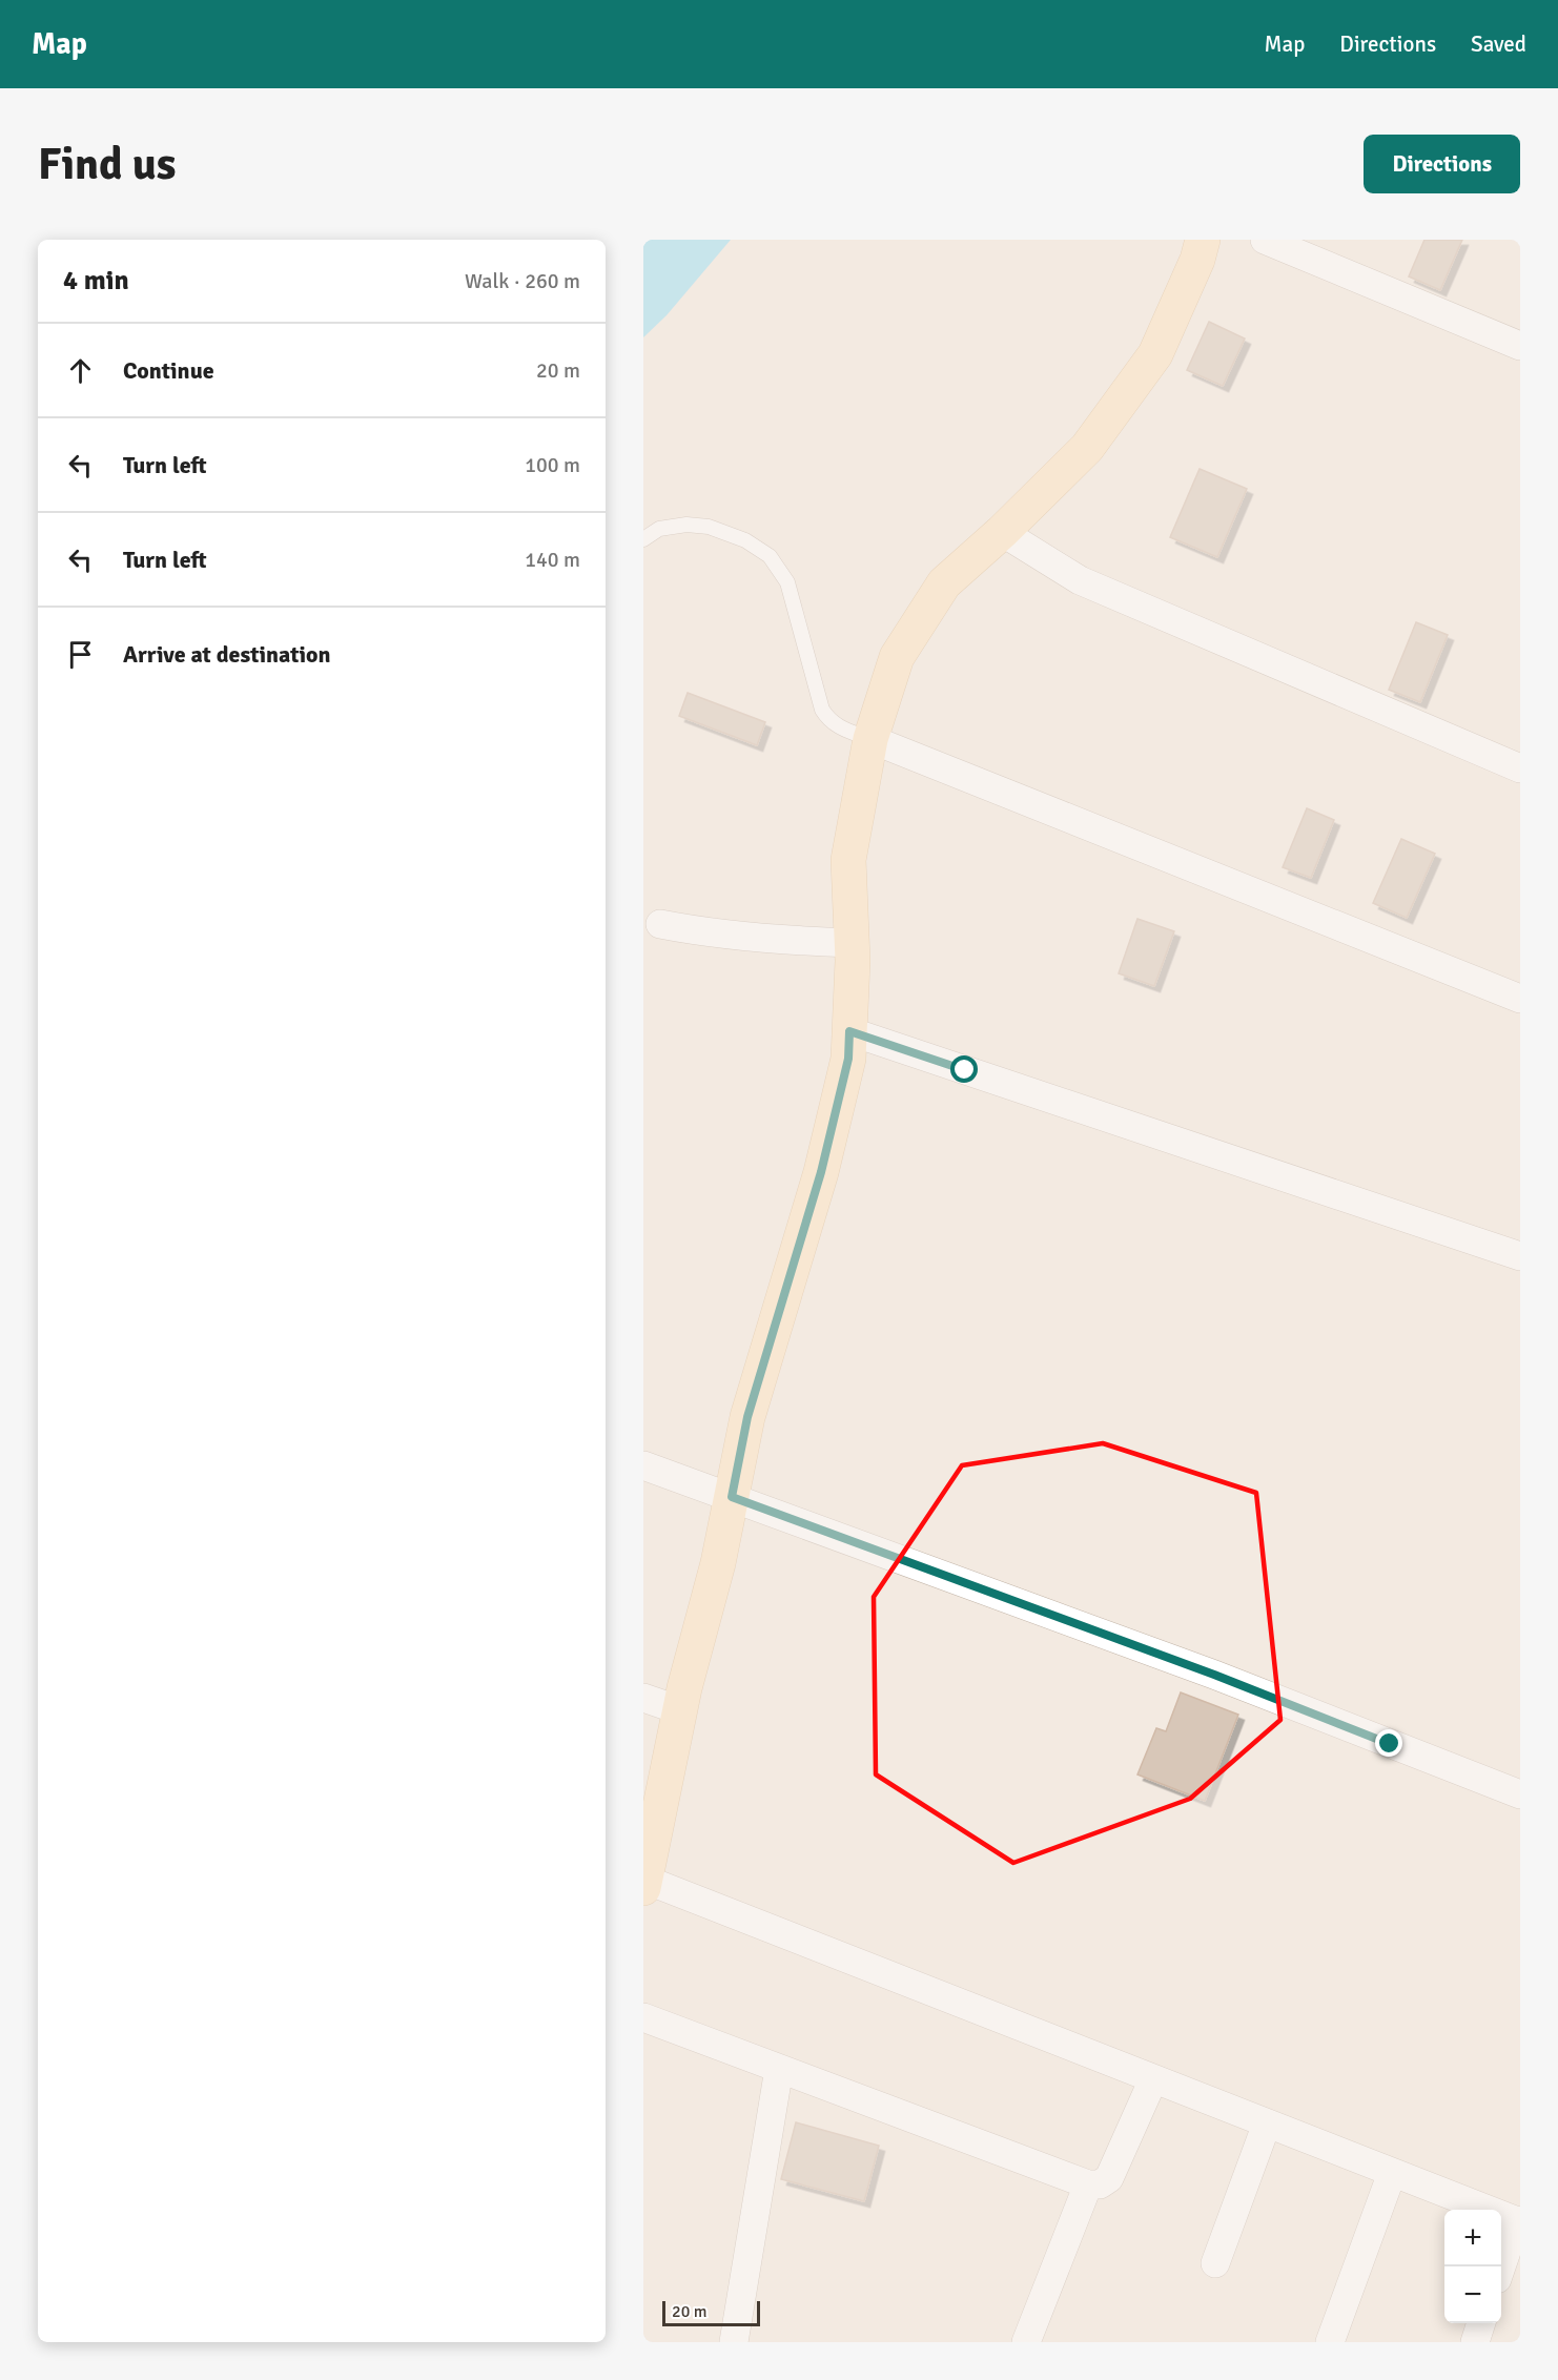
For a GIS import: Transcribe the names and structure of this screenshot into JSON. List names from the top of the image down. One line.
{"scale_bar":"20 m","page":{"header":"Map","nav":["Map","Directions","Saved"],"buttons":"Directions","title":"Find us","heading":["4 min","Walk · 260 m"],"list":[["Continue","20 m"],["Turn left","100 m"],["Turn left","140 m"],"Arrive at destination"],"map_buttons":["+","−"],"scale":"20 m"}}
